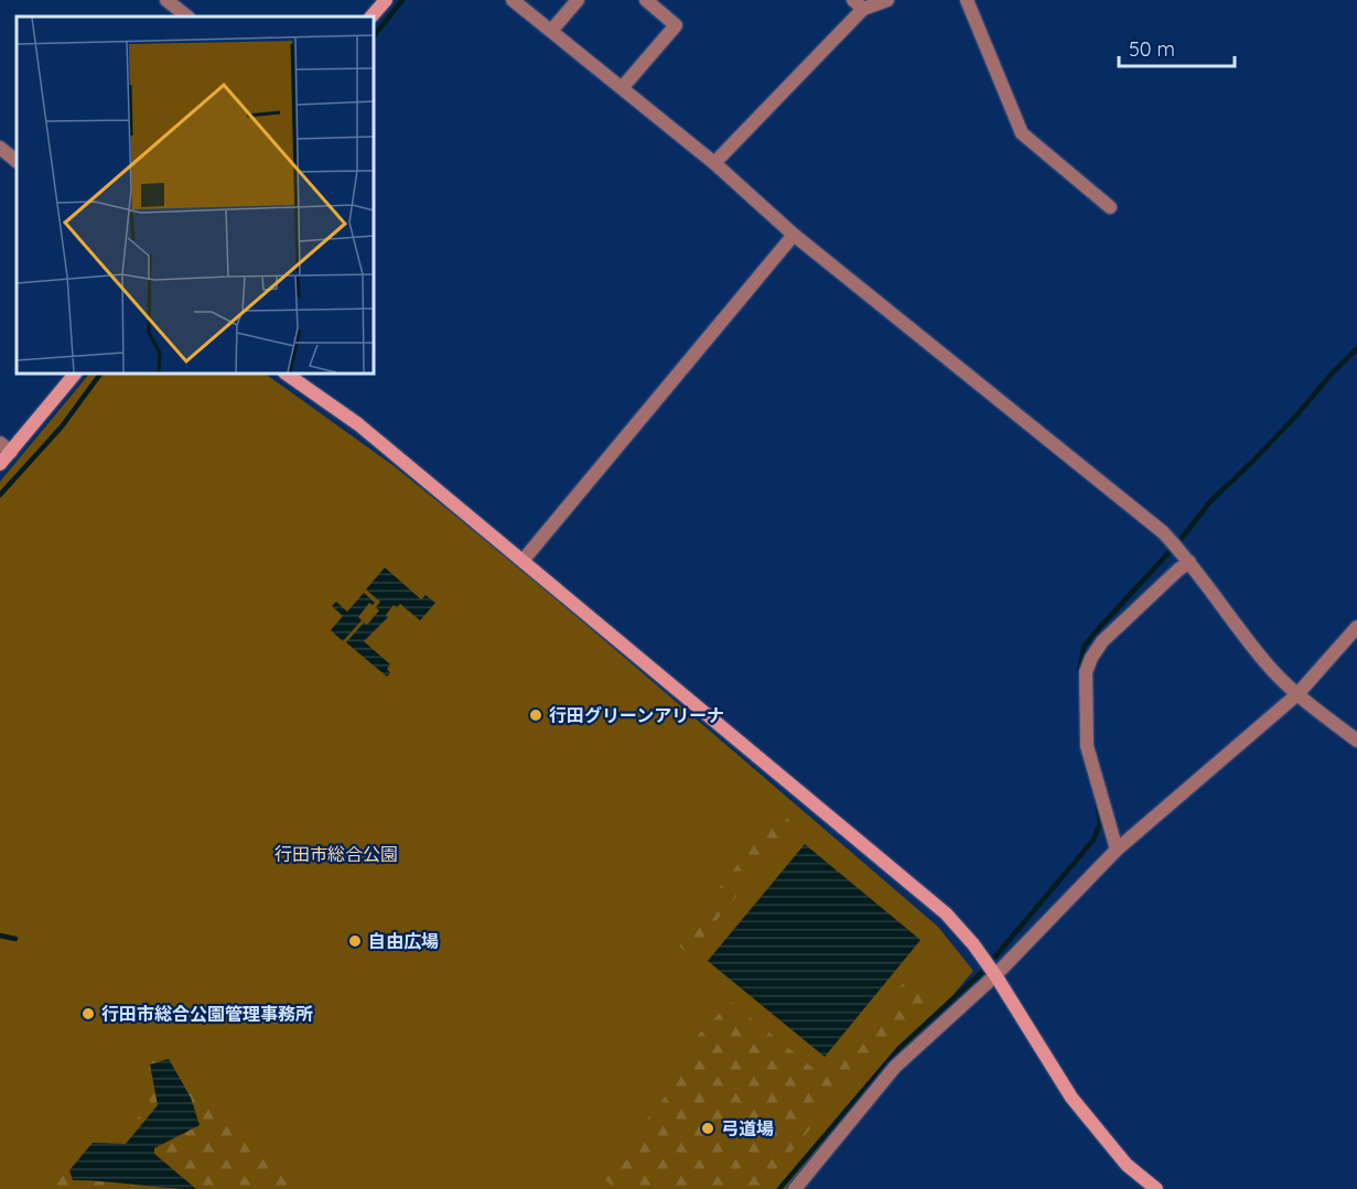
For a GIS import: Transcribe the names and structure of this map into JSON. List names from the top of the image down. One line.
{"parks":["行田市総合公園"],"places":["行田グリーンアリーナ","自由広場","行田市総合公園管理事務所","弓道場"],"scale_bar":"50 m"}
